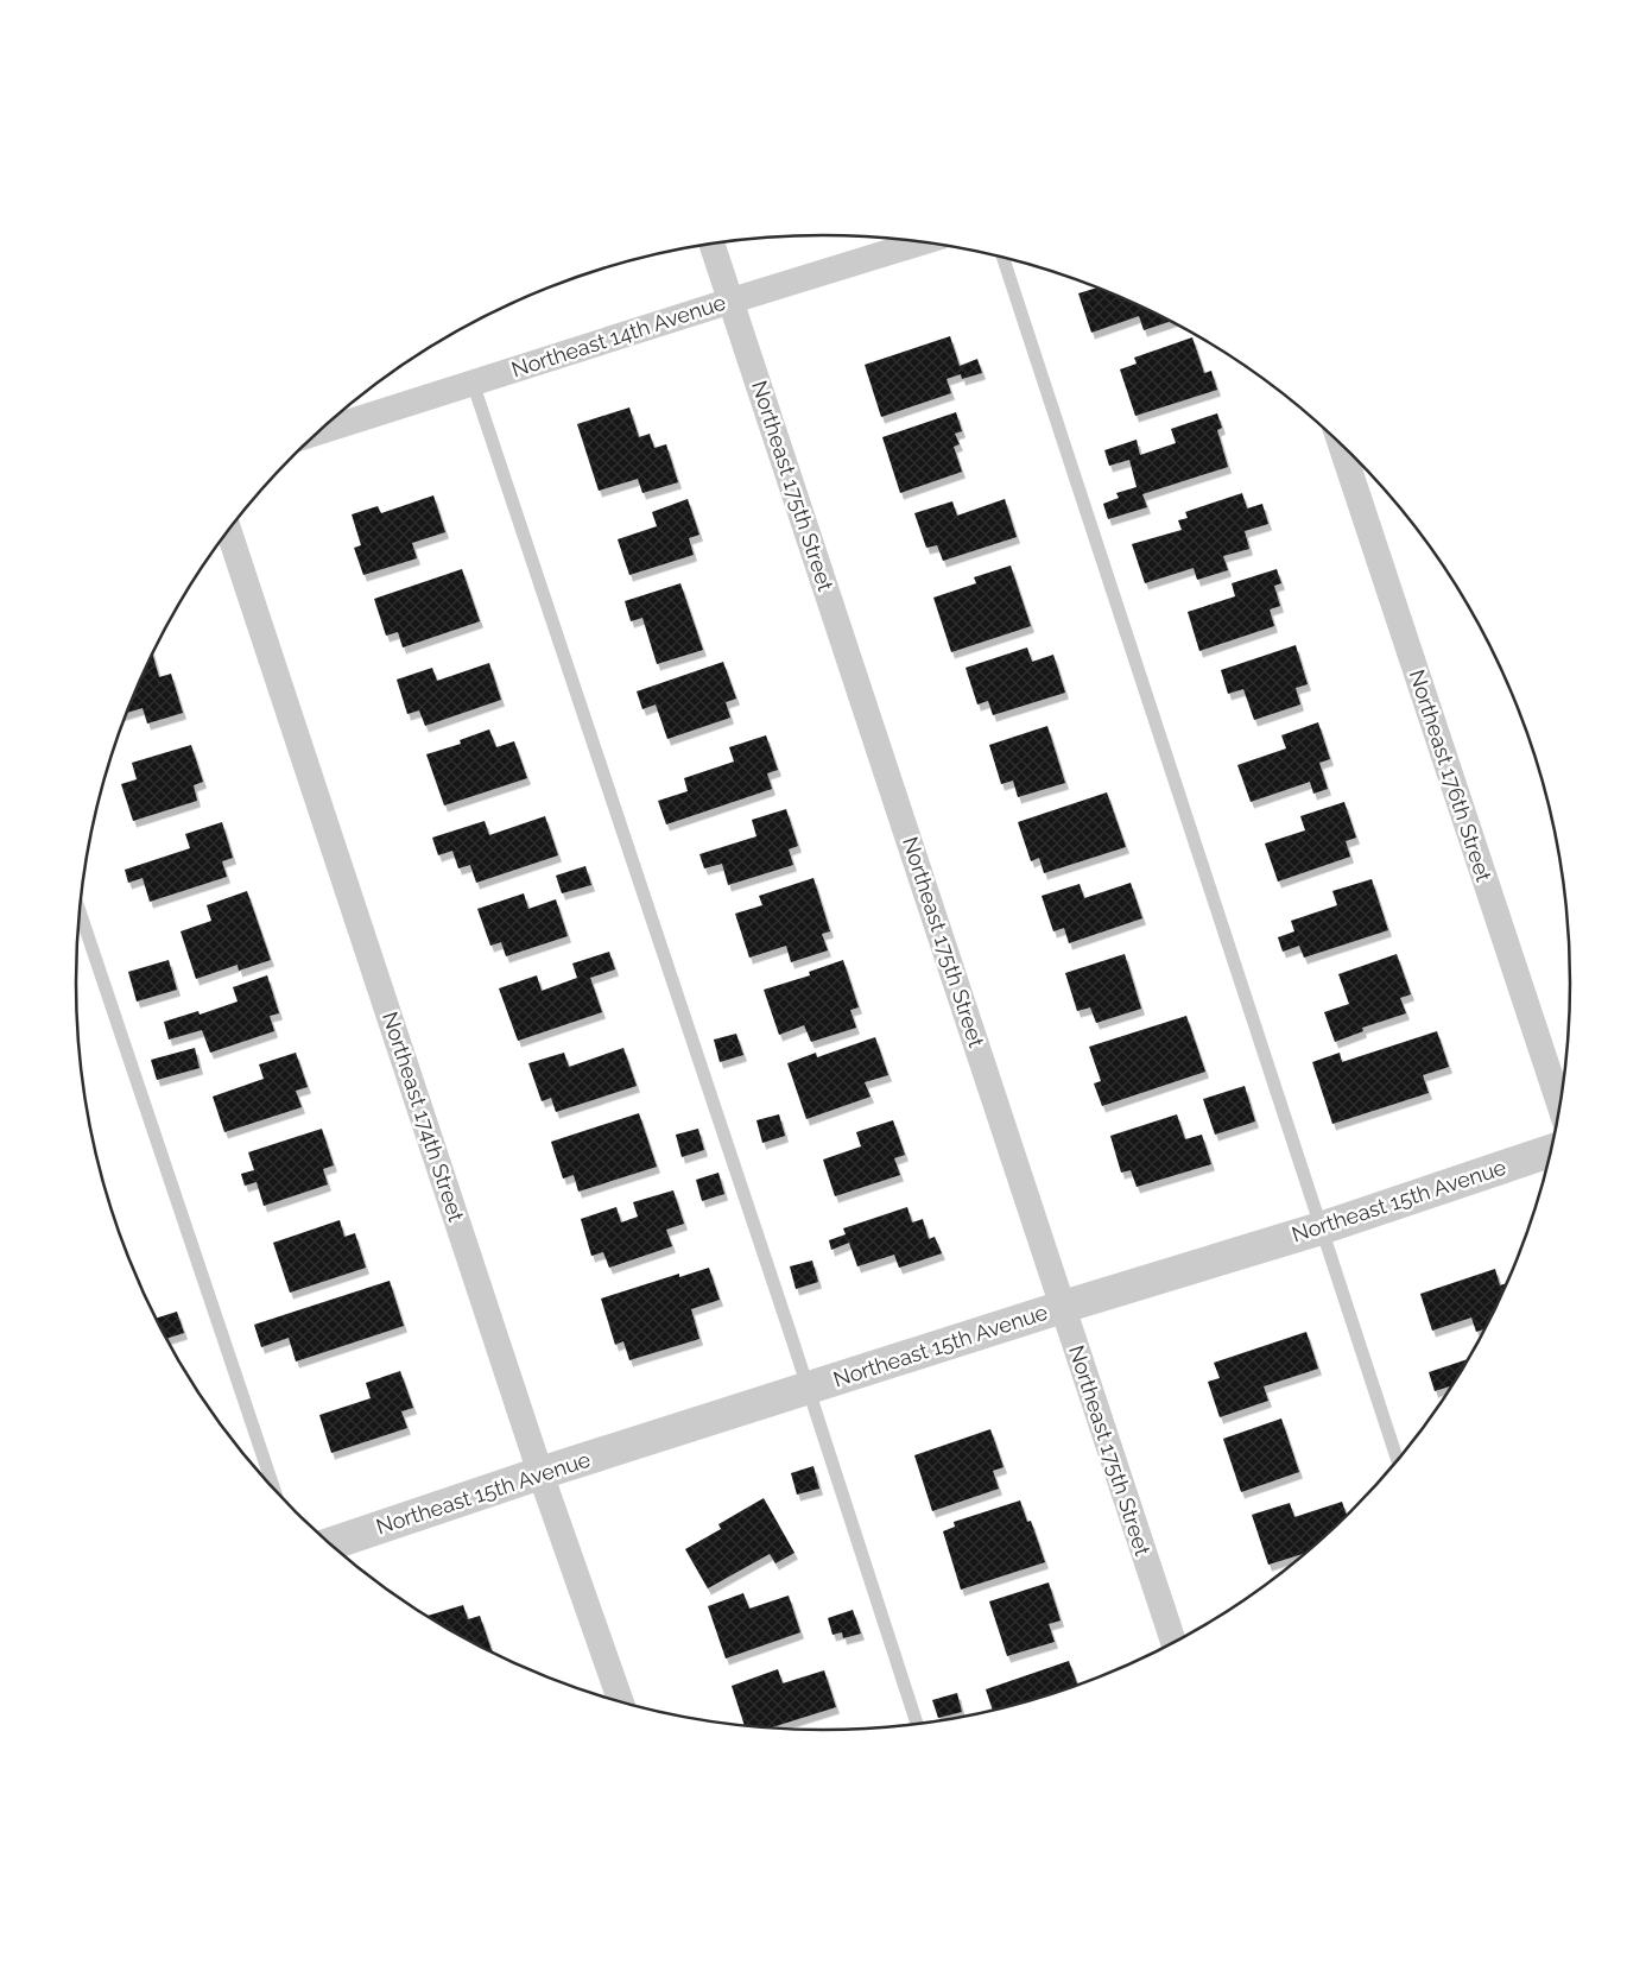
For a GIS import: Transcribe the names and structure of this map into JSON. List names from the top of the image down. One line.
{"streets":{"street":["Northeast 14th Avenue","Northeast 175th Street","Northeast 176th Street","Northeast 174th Street","Northeast 15th Avenue"]},"crossings":[["Northeast 14th Avenue","Northeast 175th Street"],["Northeast 175th Street","Northeast 15th Avenue"],["Northeast 174th Street","Northeast 15th Avenue"]]}
